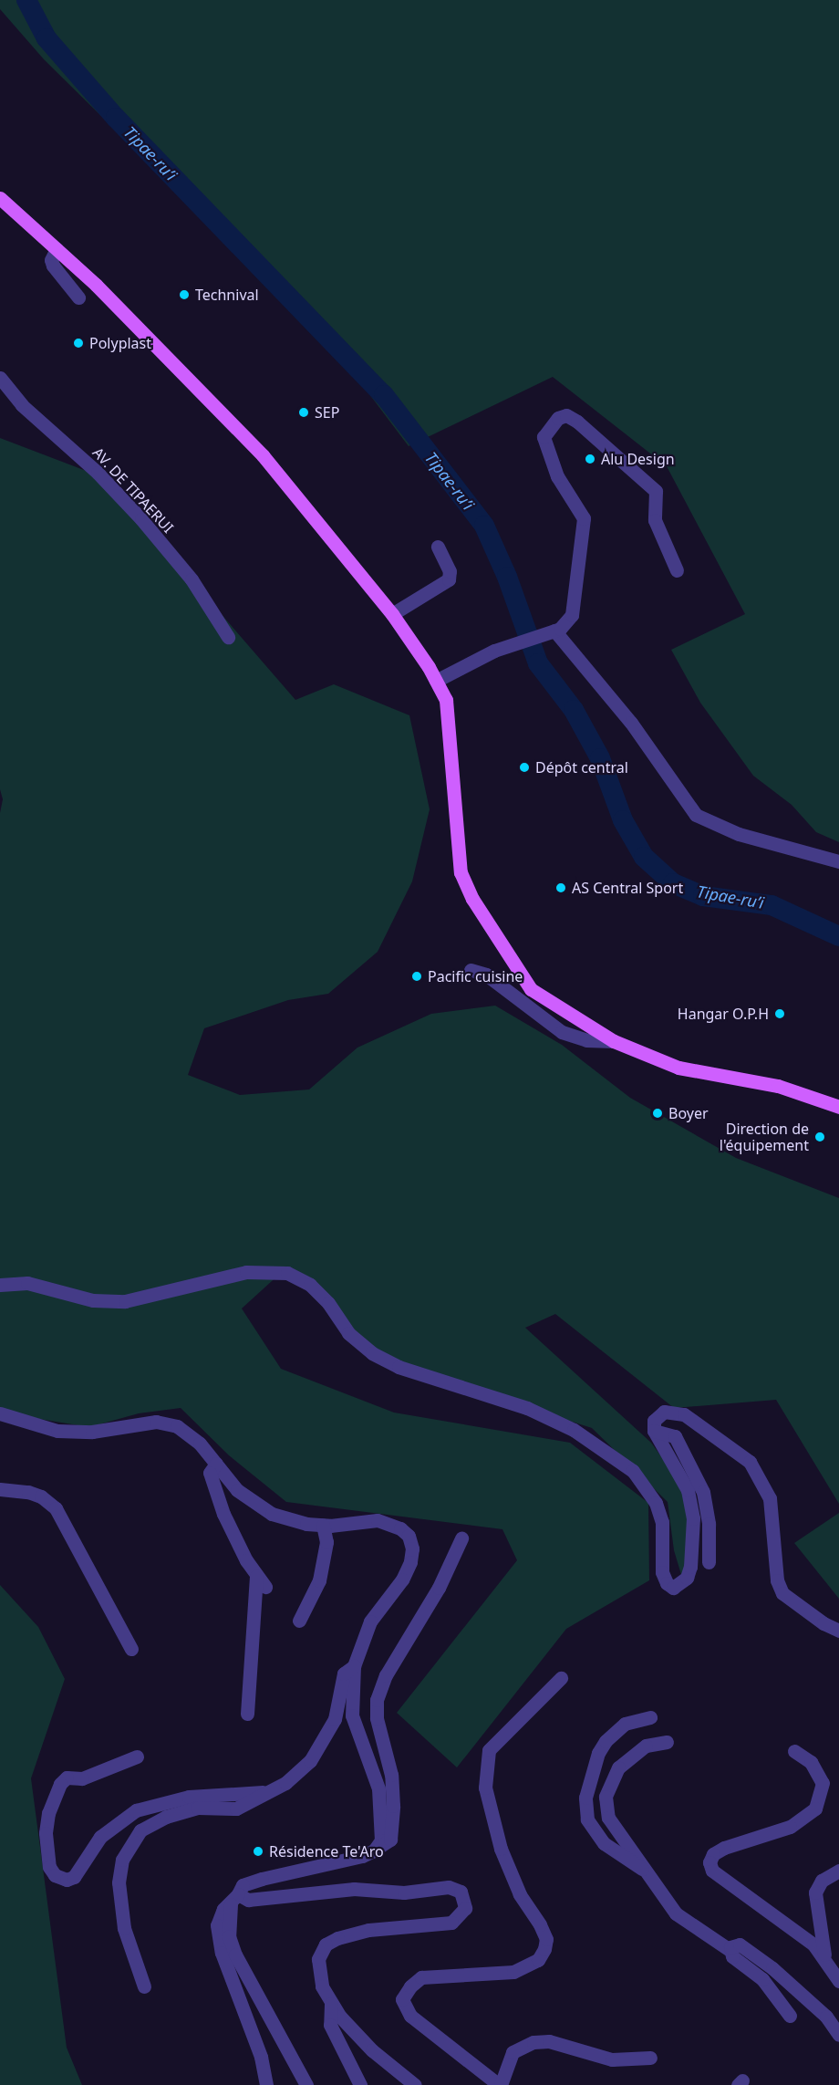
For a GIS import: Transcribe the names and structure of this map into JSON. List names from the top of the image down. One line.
{"streets":{"street":["AV. DE TIPAERUI"]},"water":["Tipae-ru’i"],"places":["Technival","Polyplast","SEP","Alu Design","Dépôt central","AS Central Sport","Pacific cuisine","Hangar O.P.H","Boyer","Direction de l'équipement","Résidence Te'Aro"]}
